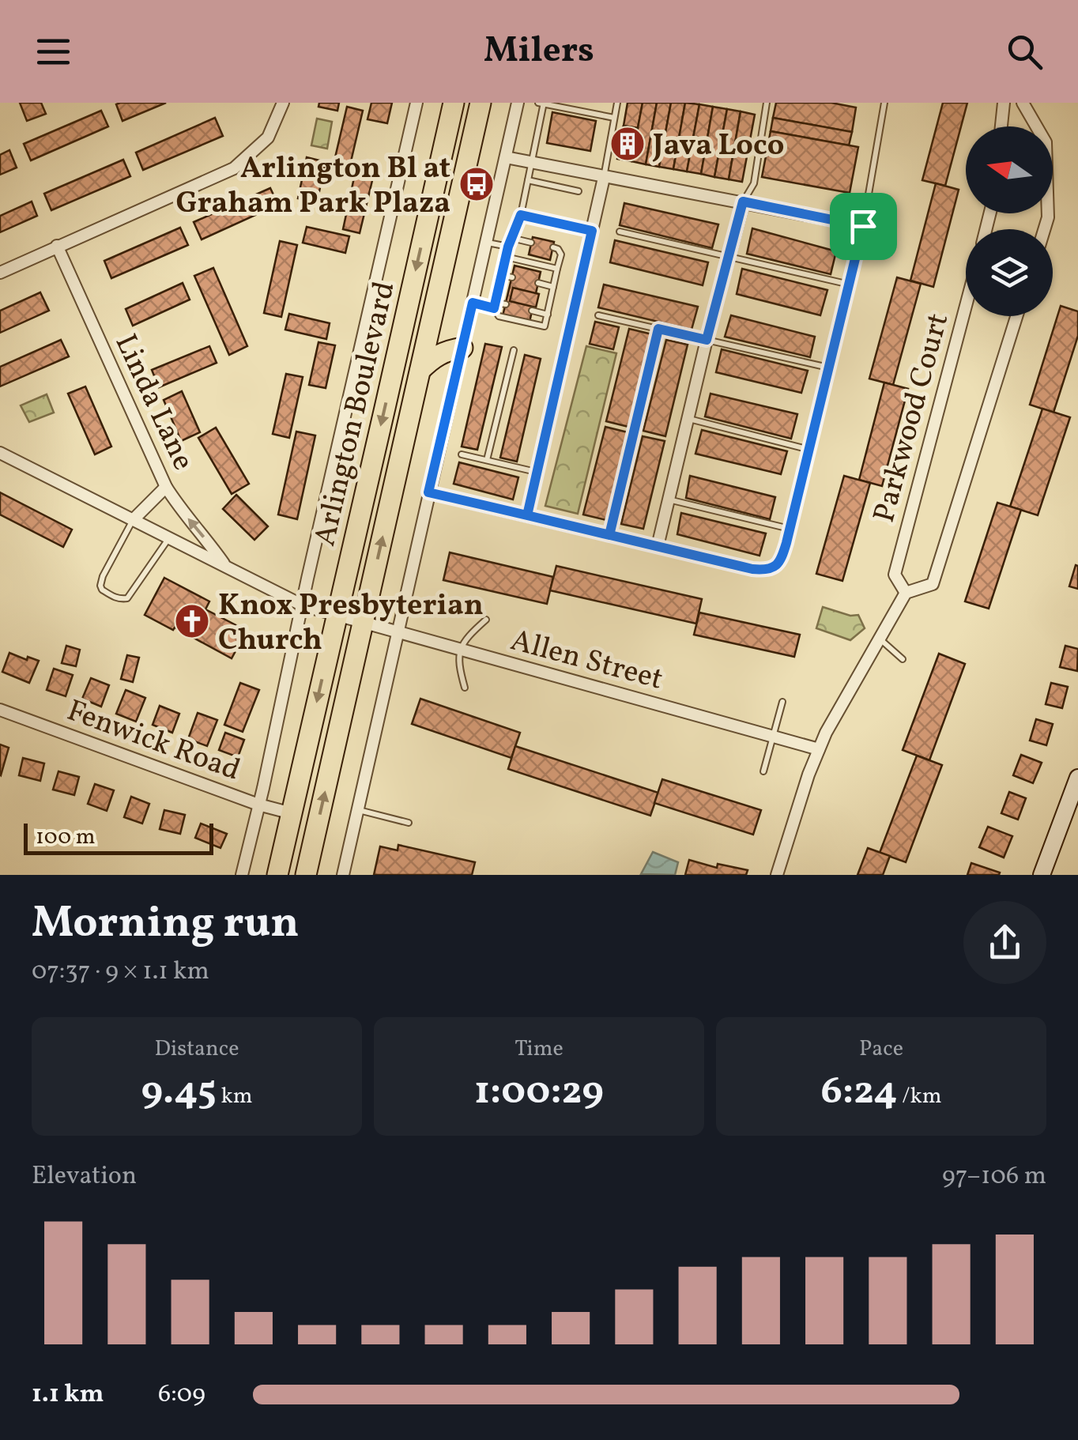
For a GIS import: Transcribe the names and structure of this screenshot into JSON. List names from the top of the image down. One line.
{"streets":{"highway":["Arlington Boulevard"],"street":["Linda Lane","Parkwood Court","Allen Street","Fenwick Road"]},"crossings":[["Linda Lane","Allen Street"],["Arlington Boulevard","Allen Street"],["Arlington Boulevard","Fenwick Road"]],"places":{"building":["Java Loco"],"bus stop":["Arlington Bl at Graham Park Plaza"],"church":["Knox Presbyterian Church"]},"scale_bar":"100 m","north":"left","page":{"header":"Milers","scale":"100 m","heading":["Morning run","07:37 · 9 × 1.1 km"],"stats":[["Distance","9.45 km"],["Time","1:00:29"],["Pace","6:24 /km"]],"chart":["Elevation","97–106 m"],"list":[{"name":"1.1 km","note":"6:09"}]}}
